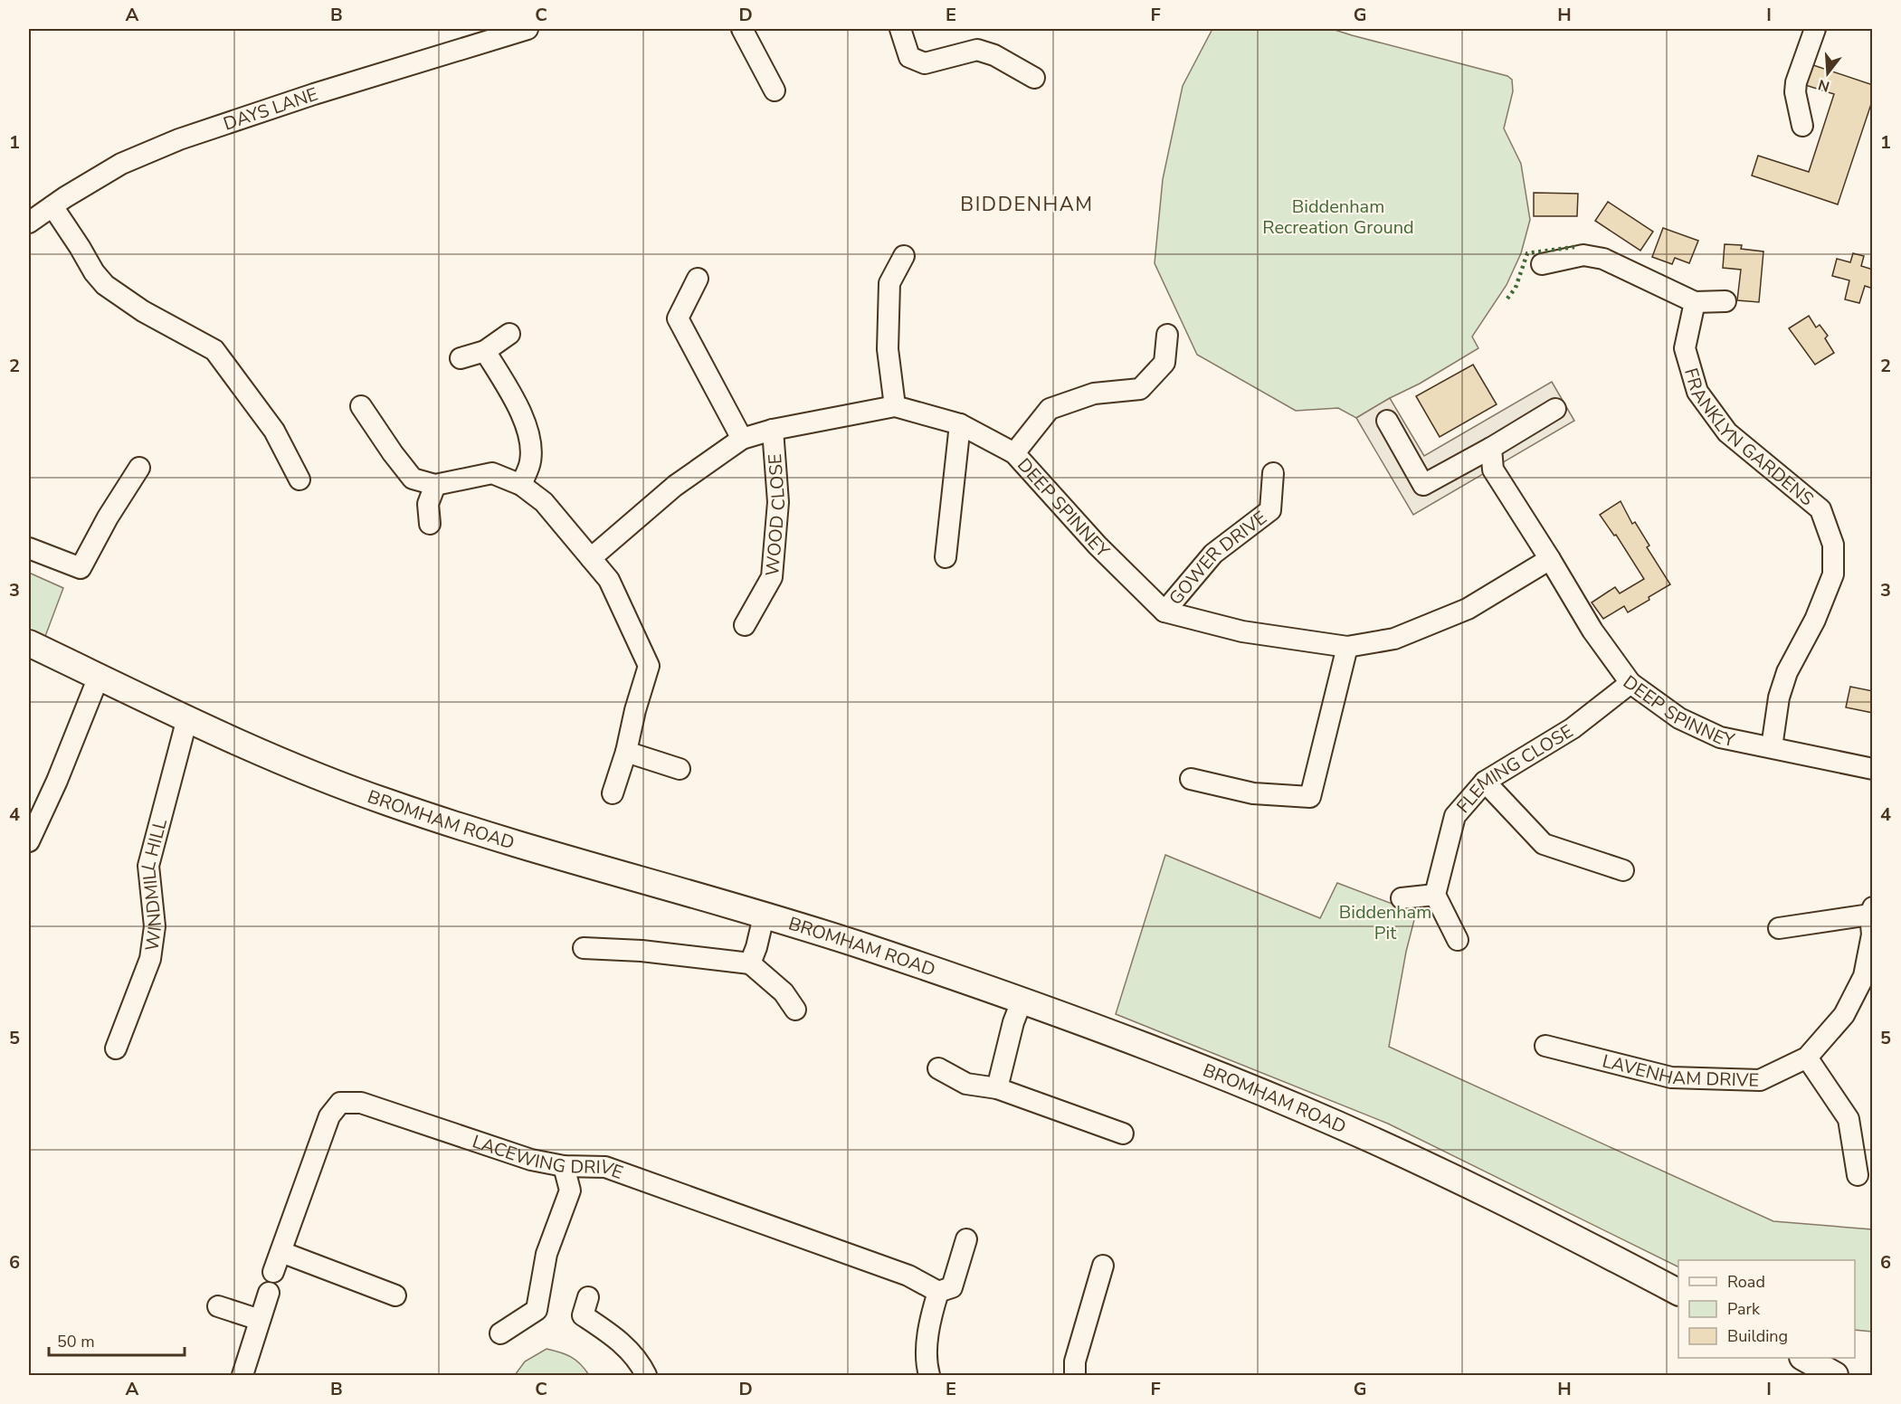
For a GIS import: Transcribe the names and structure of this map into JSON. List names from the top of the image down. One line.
{"streets":{"main road":["BROMHAM ROAD"],"street":["DAYS LANE","FRANKLYN GARDENS","DEEP SPINNEY","WOOD CLOSE","GOWER DRIVE","FLEMING CLOSE","WINDMILL HILL","LAVENHAM DRIVE","LACEWING DRIVE"]},"crossings":[["FRANKLYN GARDENS","DEEP SPINNEY"],["DEEP SPINNEY","WOOD CLOSE"],["DEEP SPINNEY","GOWER DRIVE"],["DEEP SPINNEY","FLEMING CLOSE"],["BROMHAM ROAD","WINDMILL HILL"]],"districts":["BIDDENHAM"],"parks":["Biddenham Recreation Ground","Biddenham Pit"],"legend":["Road","Park","Building"],"scale_bar":"50 m","north":"bottom","grid":{"columns":["A","B","C","D","E","F","G","H","I"],"rows":["1","2","3","4","5","6"]}}
